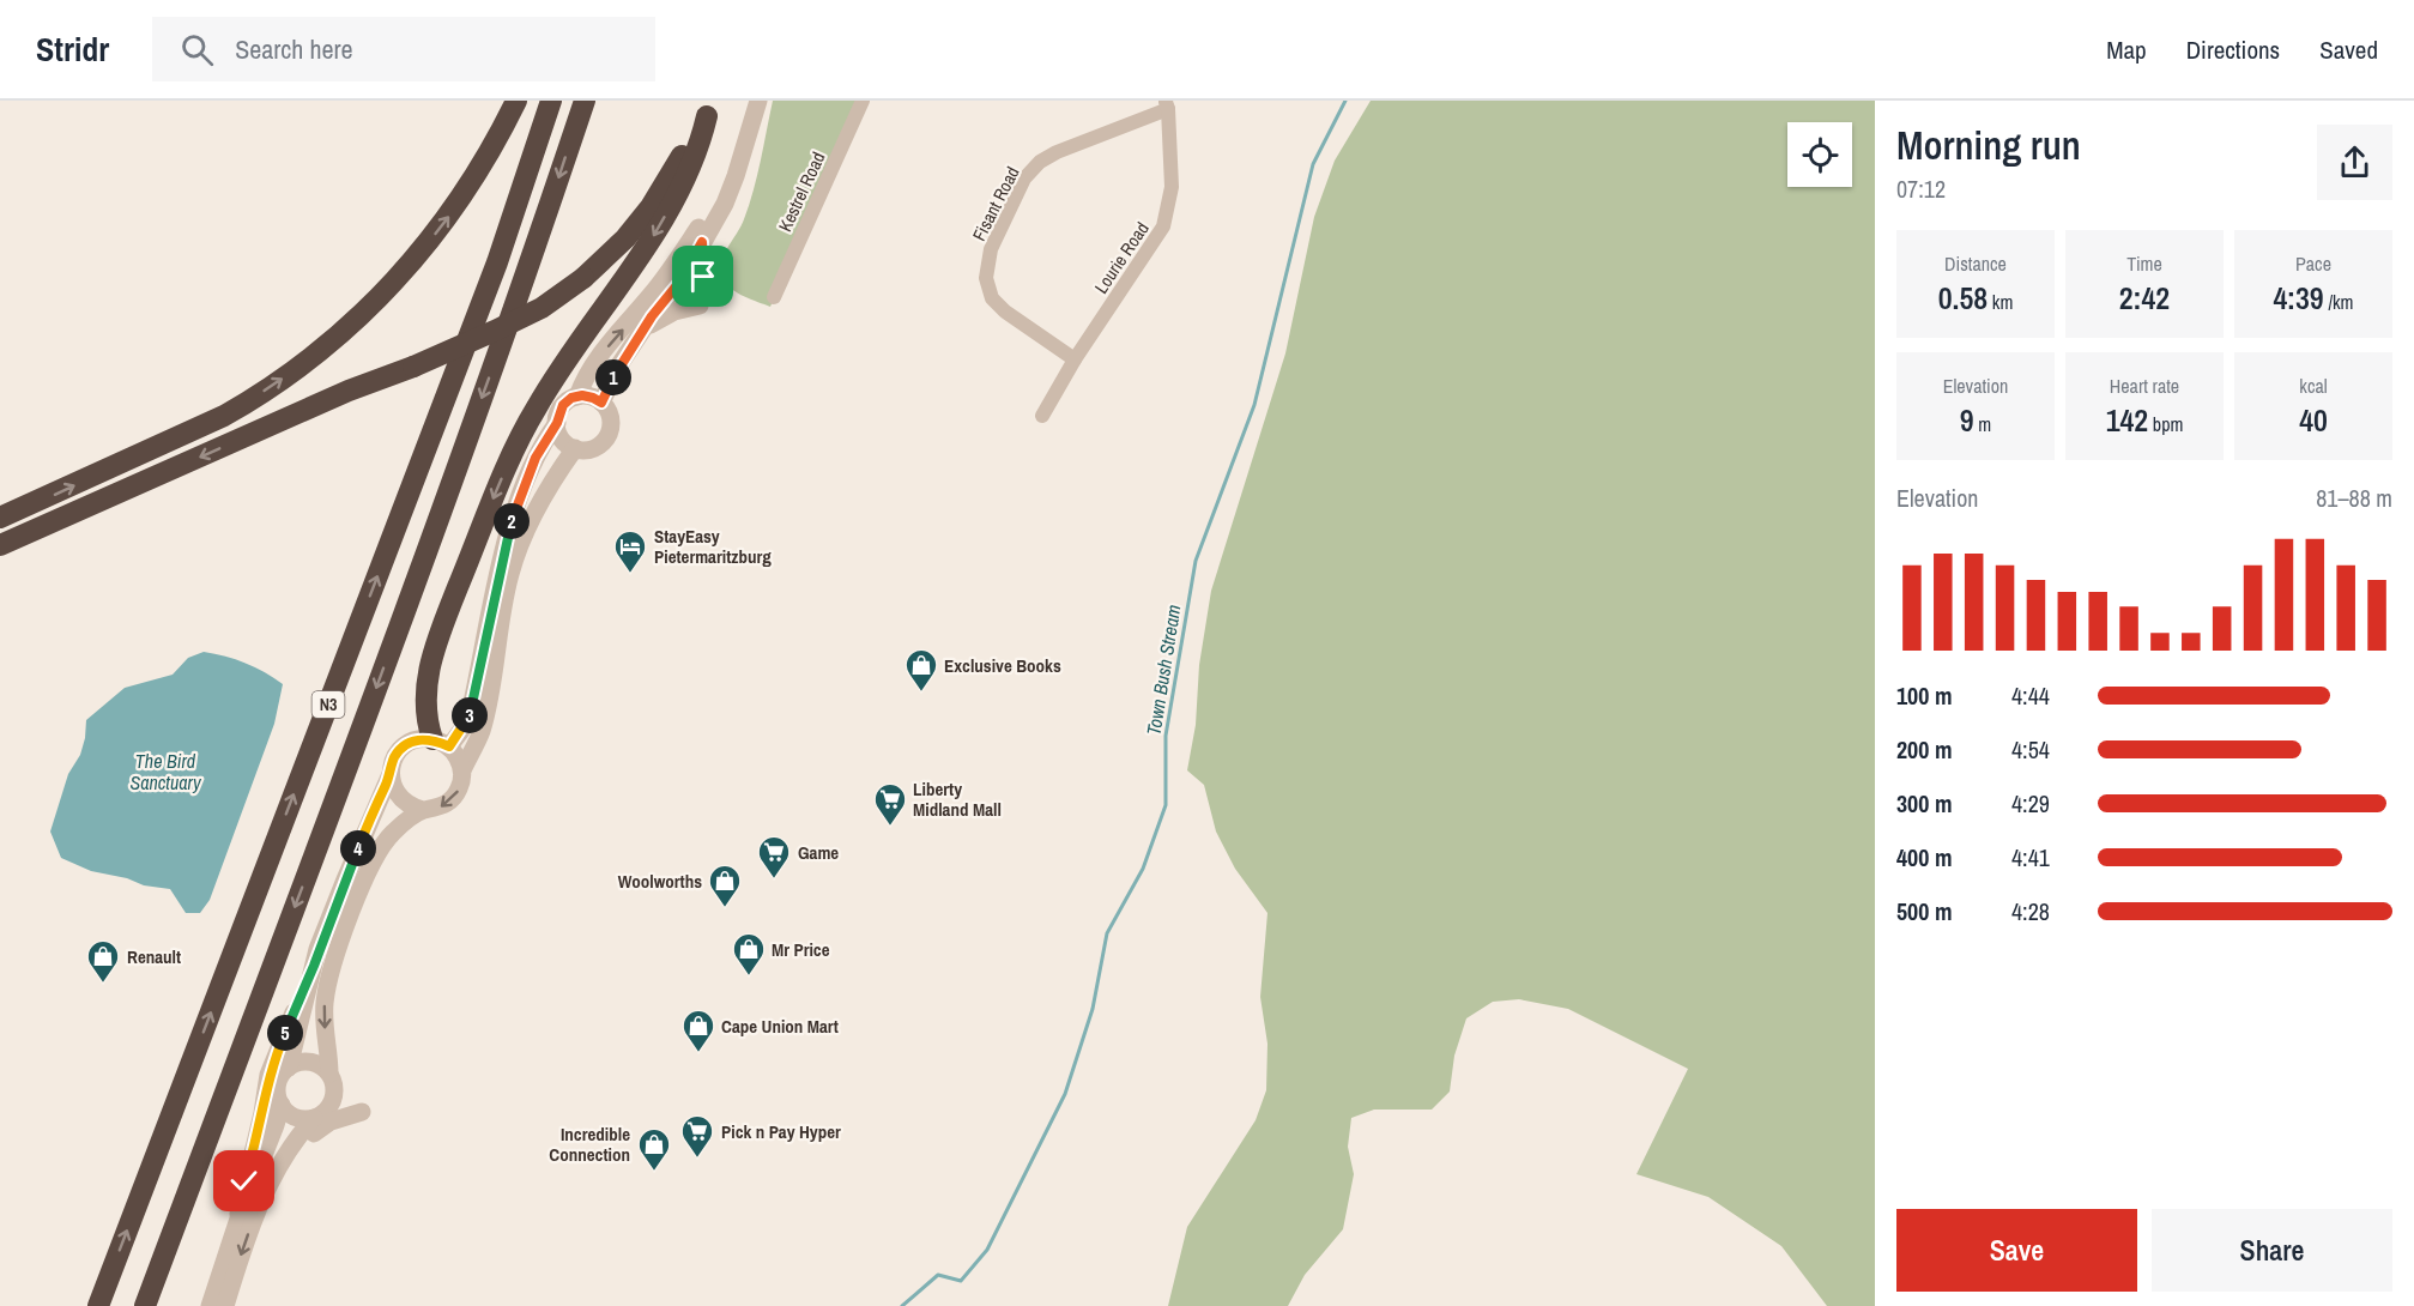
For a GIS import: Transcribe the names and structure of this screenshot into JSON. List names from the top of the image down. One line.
{"streets":{"highway":["N3"],"street":["Kestrel Road","Fisant Road","Lourie Road"]},"crossings":[["Fisant Road","Lourie Road"]],"water":["Town Bush Stream","The Bird Sanctuary"],"places":{"hotel":["StayEasy Pietermaritzburg"],"shop":["Exclusive Books","Woolworths","Mr Price","Renault","Cape Union Mart","Incredible Connection"],"supermarket":["Liberty Midland Mall","Game","Pick n Pay Hyper"]},"page":{"header":"Stridr","search":"Search here","nav":["Map","Directions","Saved"],"heading":["Morning run","07:12"],"stats":[["Distance","0.58 km"],["Time","2:42"],["Pace","4:39 /km"],["Elevation","9 m"],["Heart rate","142 bpm"],["kcal","40"]],"pins":["1","2","3","4","5"],"chart":["Elevation","81–88 m"],"list":[{"name":"100 m","note":"4:44"},{"name":"200 m","note":"4:54"},{"name":"300 m","note":"4:29"},{"name":"400 m","note":"4:41"},{"name":"500 m","note":"4:28"}],"buttons":["Save","Share"]}}
